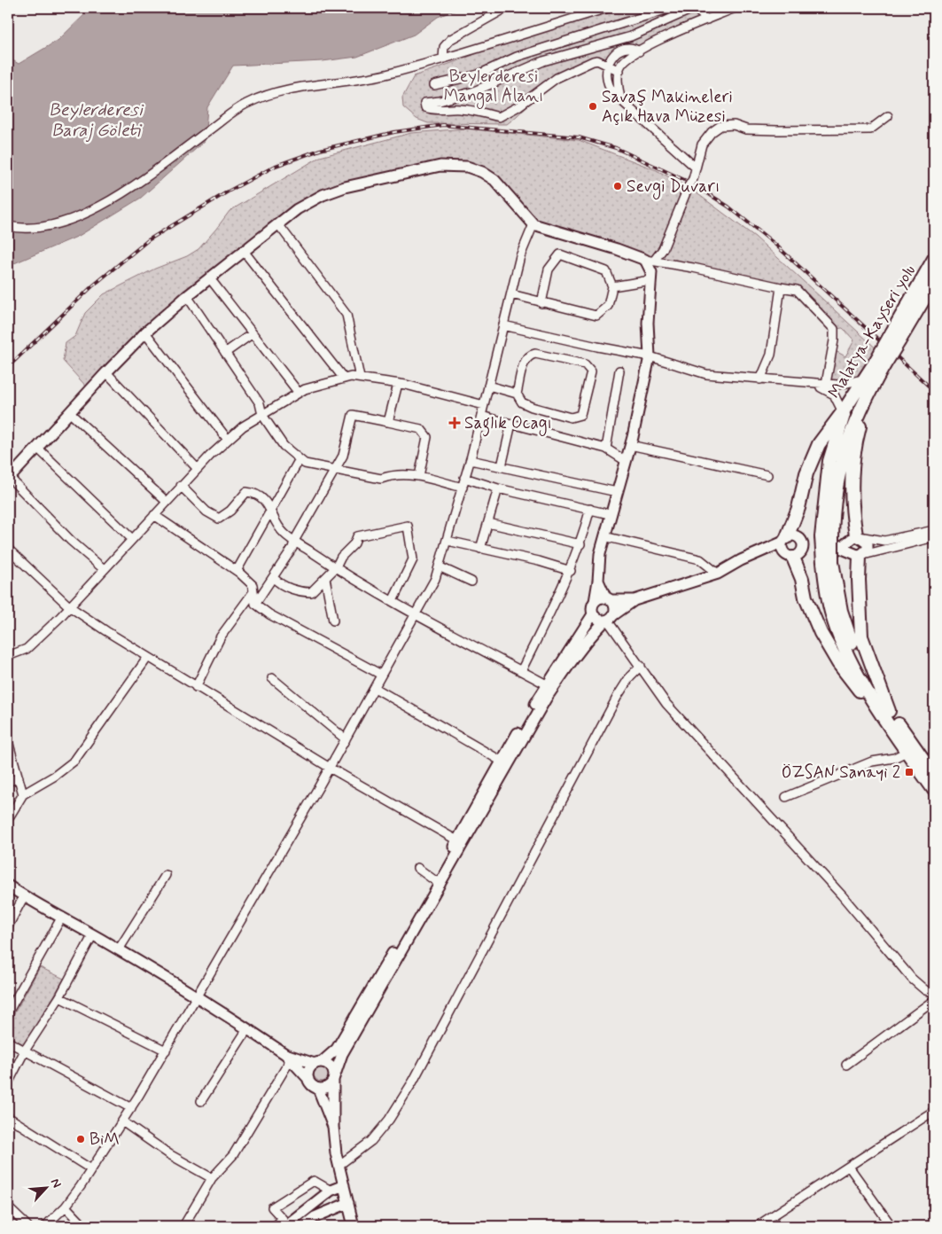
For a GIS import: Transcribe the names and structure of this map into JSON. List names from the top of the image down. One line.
{"streets":{"highway":["Malatya-Kayseri yolu"]},"water":["Beylerderesi Baraj Göleti"],"parks":["Beylerderesi Mangal Alanı"],"places":{"other":["Savaş Makineleri Açık Hava Müzesi","Sevgi Duvarı","BiM"],"health":["Saglık Ocagı"],"transit":["ÖZSAN Sanayi 2"]},"north":"top right"}
